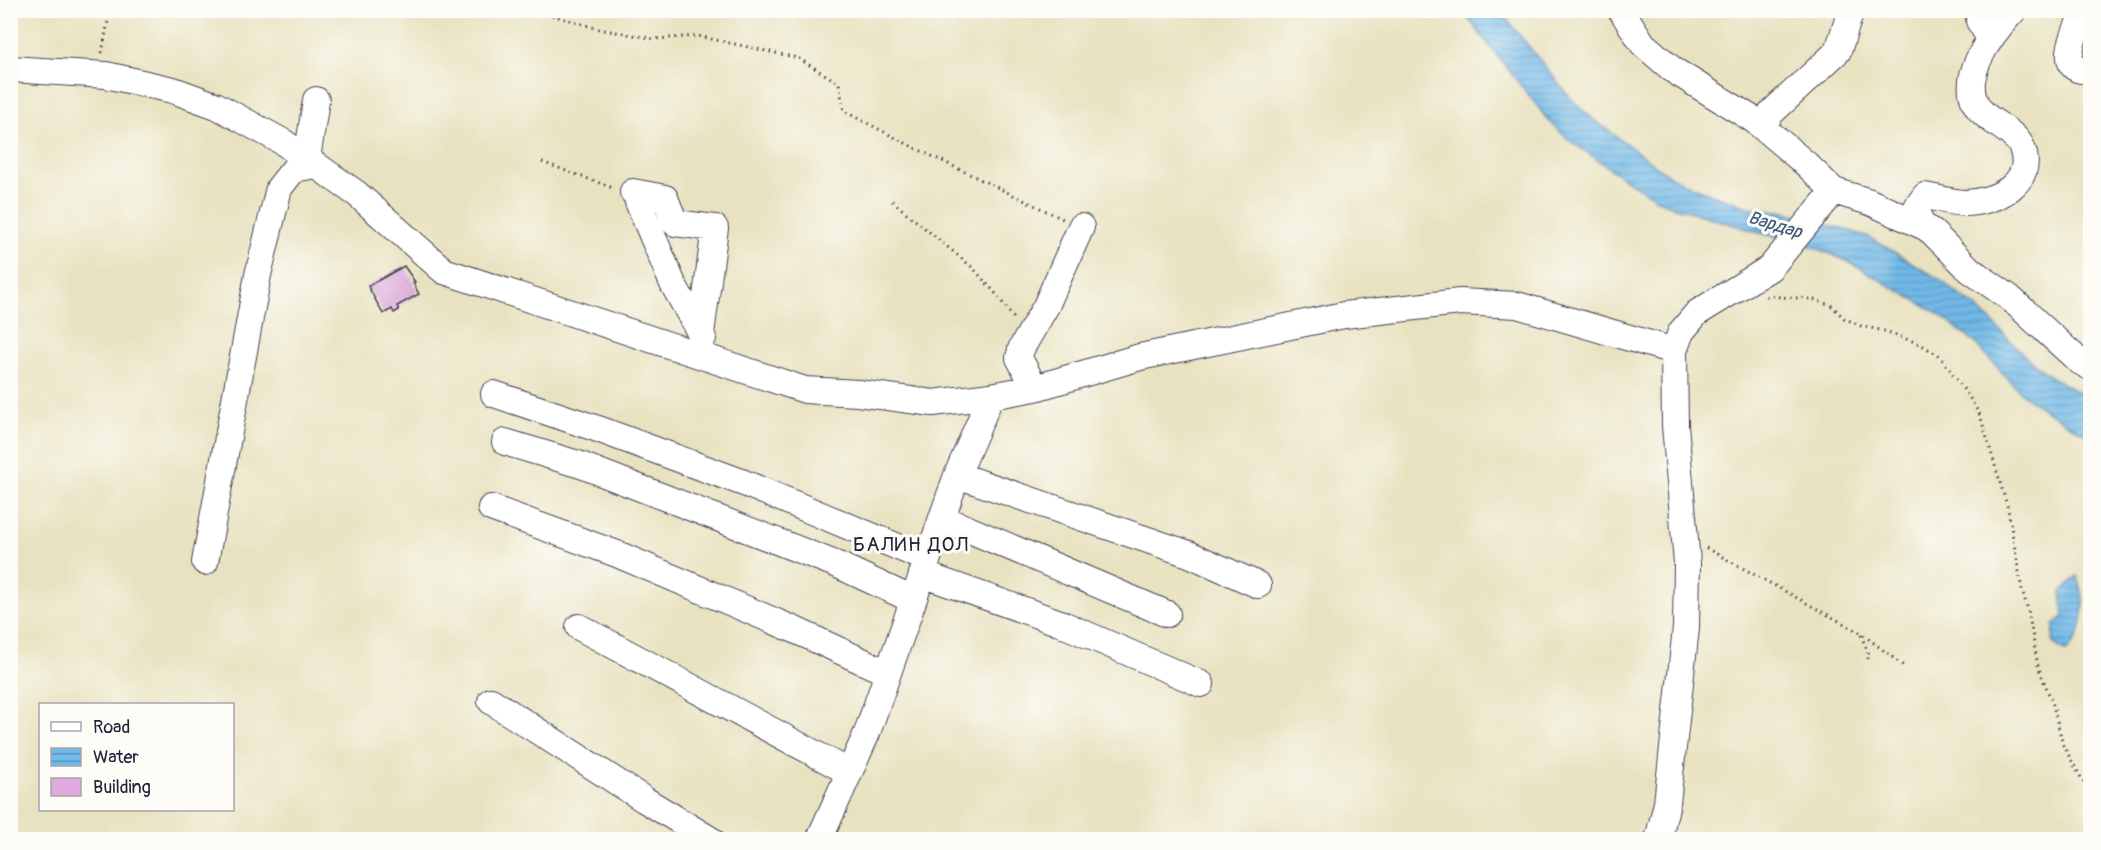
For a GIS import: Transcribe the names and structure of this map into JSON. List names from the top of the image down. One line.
{"districts":["БАЛИН ДОЛ"],"water":["Вардар"],"legend":["Road","Water","Building"]}
